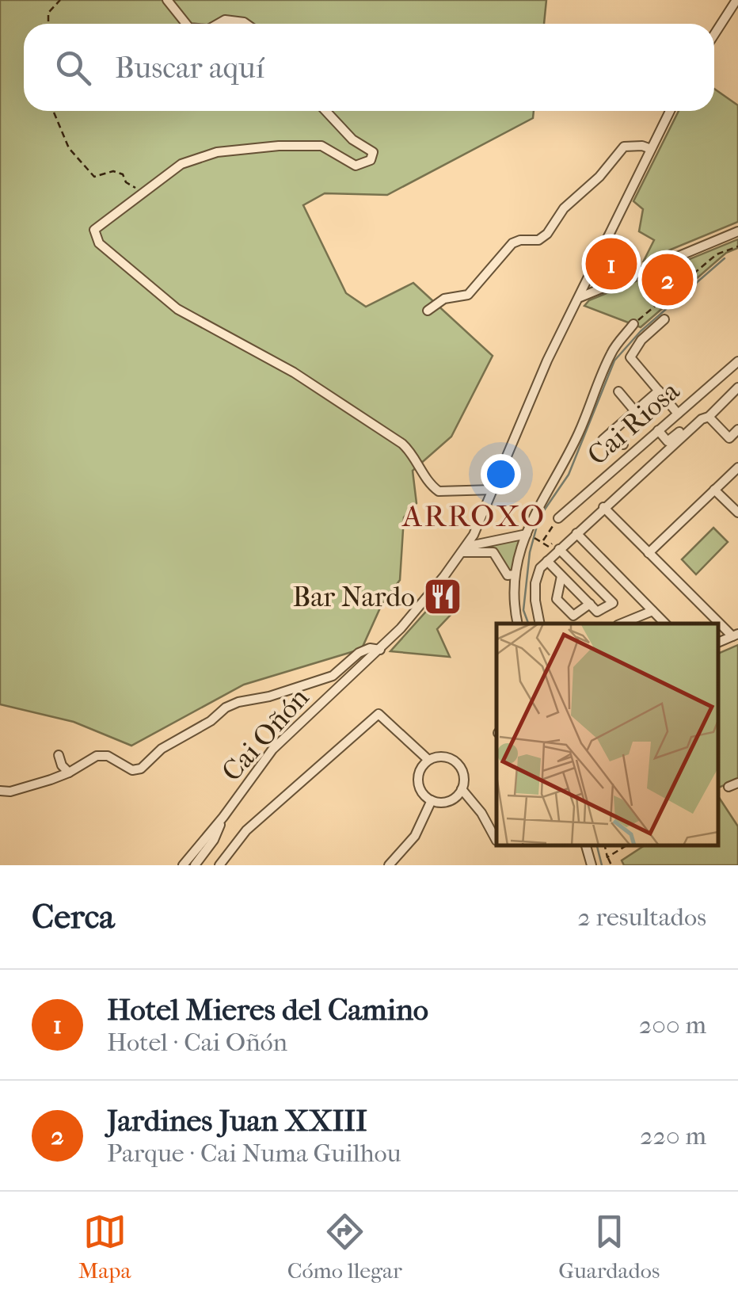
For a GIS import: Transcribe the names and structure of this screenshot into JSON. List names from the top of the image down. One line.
{"streets":{"street":["Cai Riosa","Cai Oñón"]},"districts":["ARROXO"],"places":{"restaurant":["Bar Nardo"]},"page":{"search":"Buscar aquí","pins":["1","2"],"heading":["Cerca","2 resultados"],"list":[{"mark":"1","name":"Hotel Mieres del Camino","note":"Hotel · Cai Oñón","value":"200 m"},{"mark":"2","name":"Jardines Juan XXIII","note":"Parque · Cai Numa Guilhou","value":"220 m"}],"nav":["Mapa","Cómo llegar","Guardados"]}}
